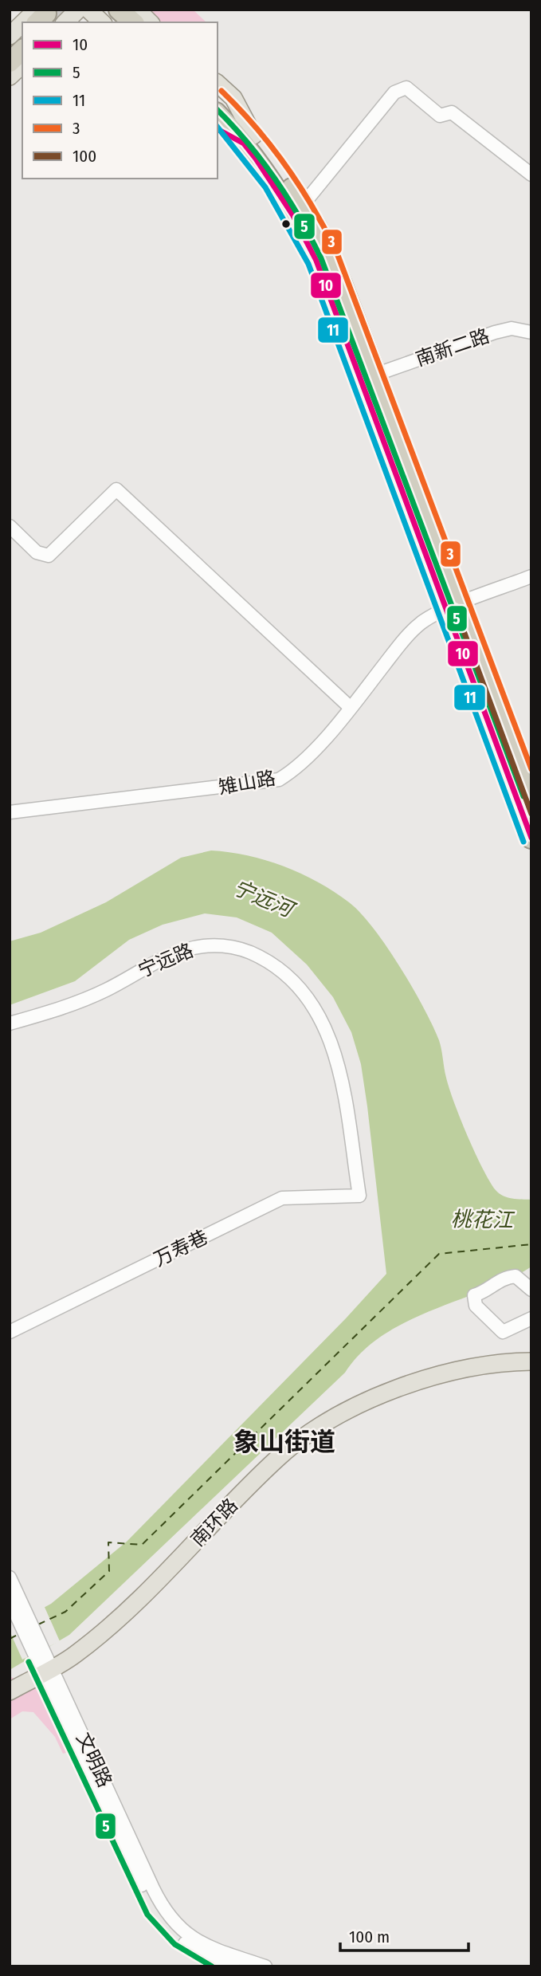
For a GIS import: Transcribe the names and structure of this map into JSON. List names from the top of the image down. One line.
{"streets":{"main road":["南环路"],"street":["南新二路","雉山路","宁远路","万寿巷","文明路"]},"crossings":[["宁远路","万寿巷"],["南环路","文明路"]],"districts":["象山街道"],"water":["宁远河","桃花江"],"lines":["transit line 3","transit line 5","transit line 11","transit line 10","transit line 100"],"legend":["10","5","11","3","100"],"scale_bar":"100 m"}
